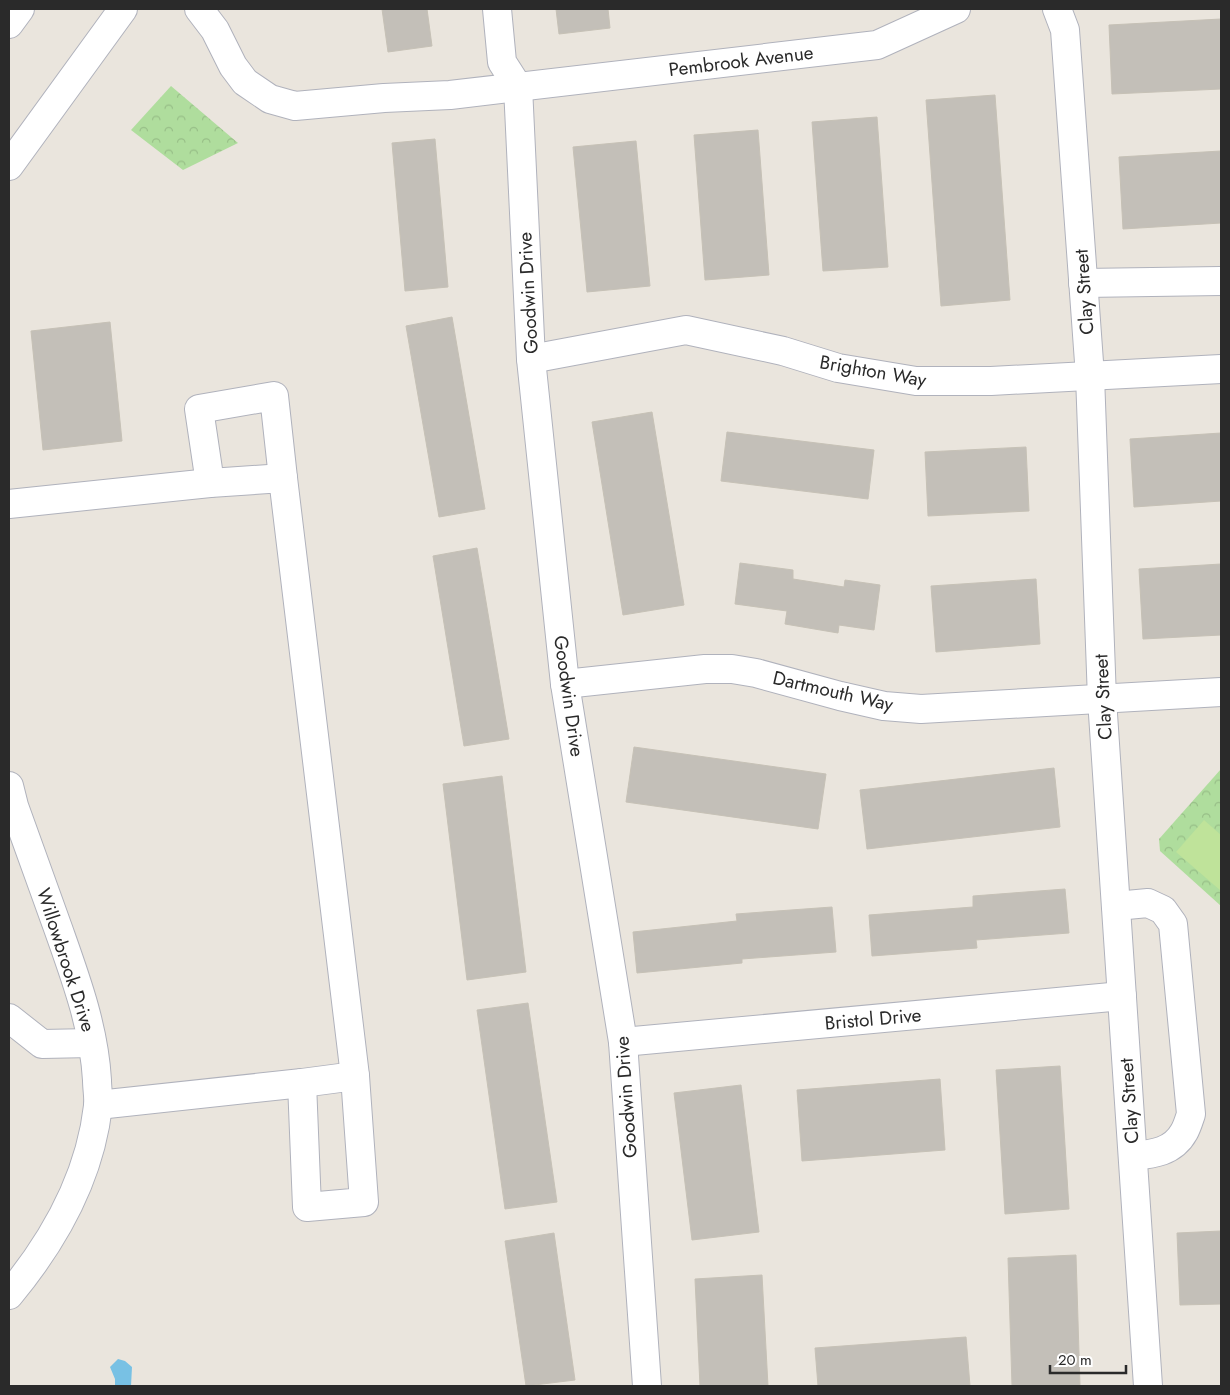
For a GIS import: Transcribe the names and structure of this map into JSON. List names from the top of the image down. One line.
{"streets":{"street":["Pembrook Avenue","Clay Street","Goodwin Drive","Brighton Way","Dartmouth Way","Willowbrook Drive","Bristol Drive"]},"crossings":[["Pembrook Avenue","Goodwin Drive"],["Clay Street","Brighton Way"],["Clay Street","Dartmouth Way"],["Clay Street","Bristol Drive"],["Goodwin Drive","Brighton Way"],["Goodwin Drive","Dartmouth Way"],["Goodwin Drive","Bristol Drive"]],"scale_bar":"20 m"}
